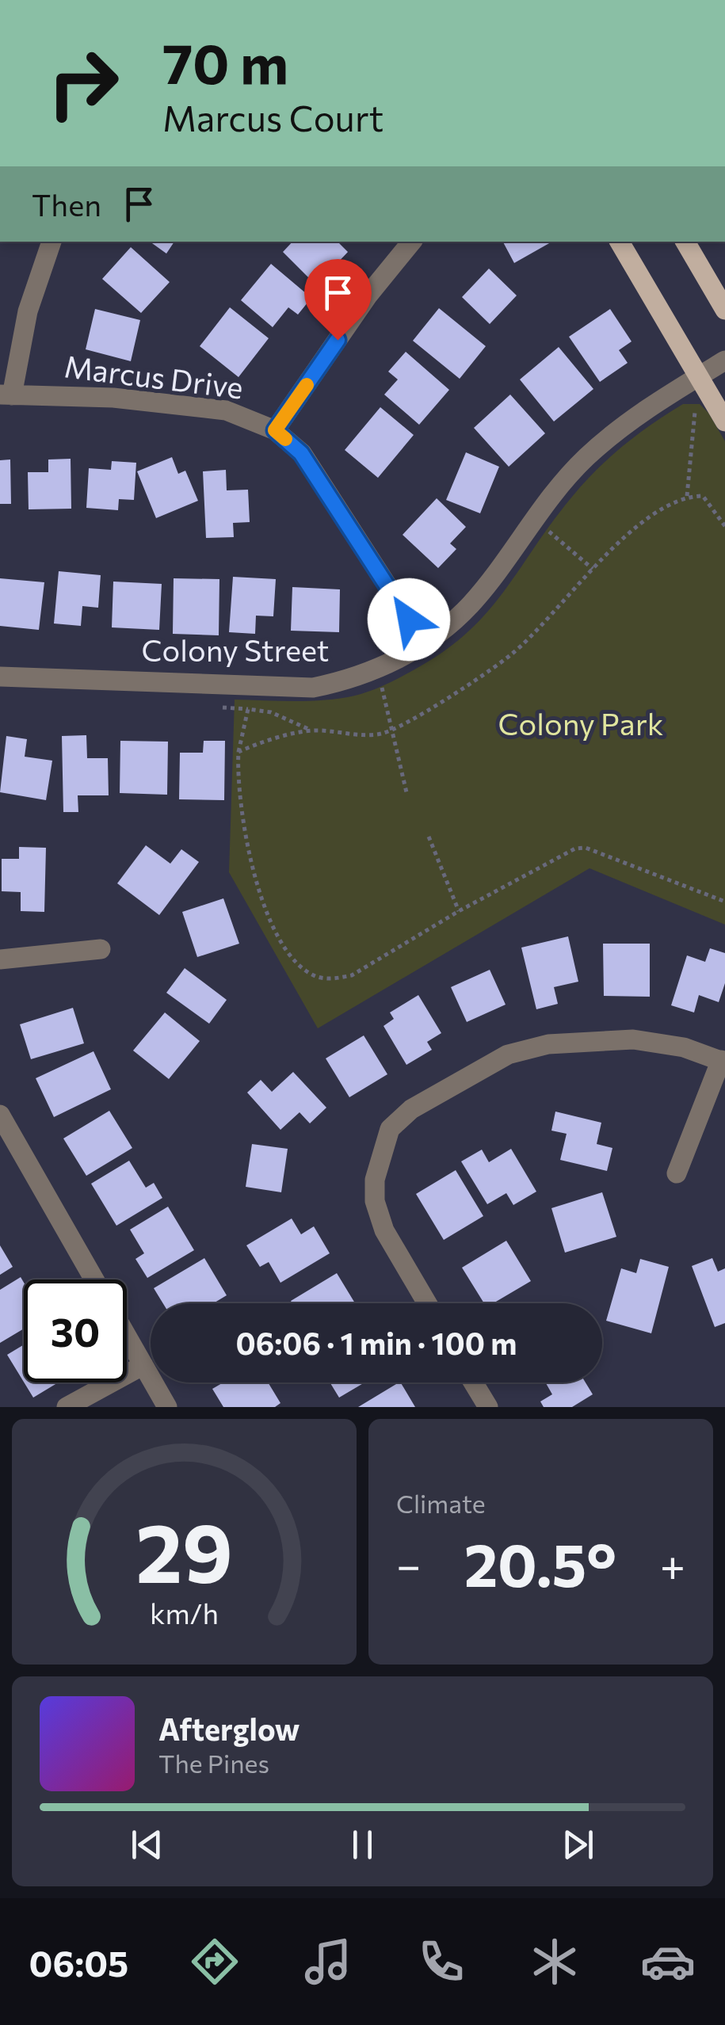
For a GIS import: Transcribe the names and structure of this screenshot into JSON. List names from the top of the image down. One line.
{"streets":{"street":["Marcus Drive","Colony Street"]},"crossings":[["Marcus Drive","Colony Street"]],"parks":["Colony Park"],"page":{"turn":["70 m","Marcus Court"],"then":"Then","limit":"30","trip":"06:06 · 1 min · 100 m","tile":"Climate","heat":["−","20.5°","+"],"song":["Afterglow","The Pines"],"tabs":"06:05","gauge":["29","km/h"]}}
